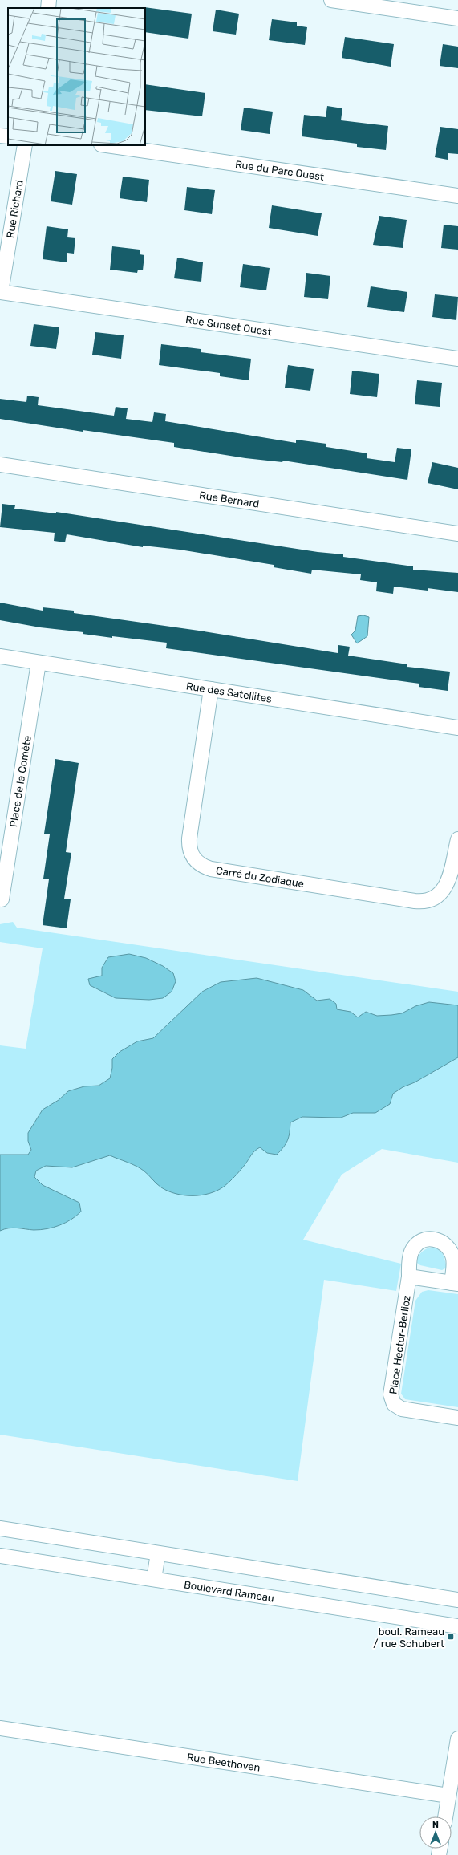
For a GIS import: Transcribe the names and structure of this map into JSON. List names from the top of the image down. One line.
{"streets":{"street":["Rue du Parc Ouest","Rue Richard","Rue Sunset Ouest","Rue Bernard","Rue des Satellites","Place de la Comète","Carré du Zodiaque","Place Hector-Berlioz","Boulevard Rameau","Rue Beethoven"]},"crossings":[["Rue Richard","Rue Sunset Ouest"],["Rue des Satellites","Place de la Comète"],["Rue des Satellites","Carré du Zodiaque"]],"places":{"transit":["boul. Rameau / rue Schubert"]},"north":"top"}
